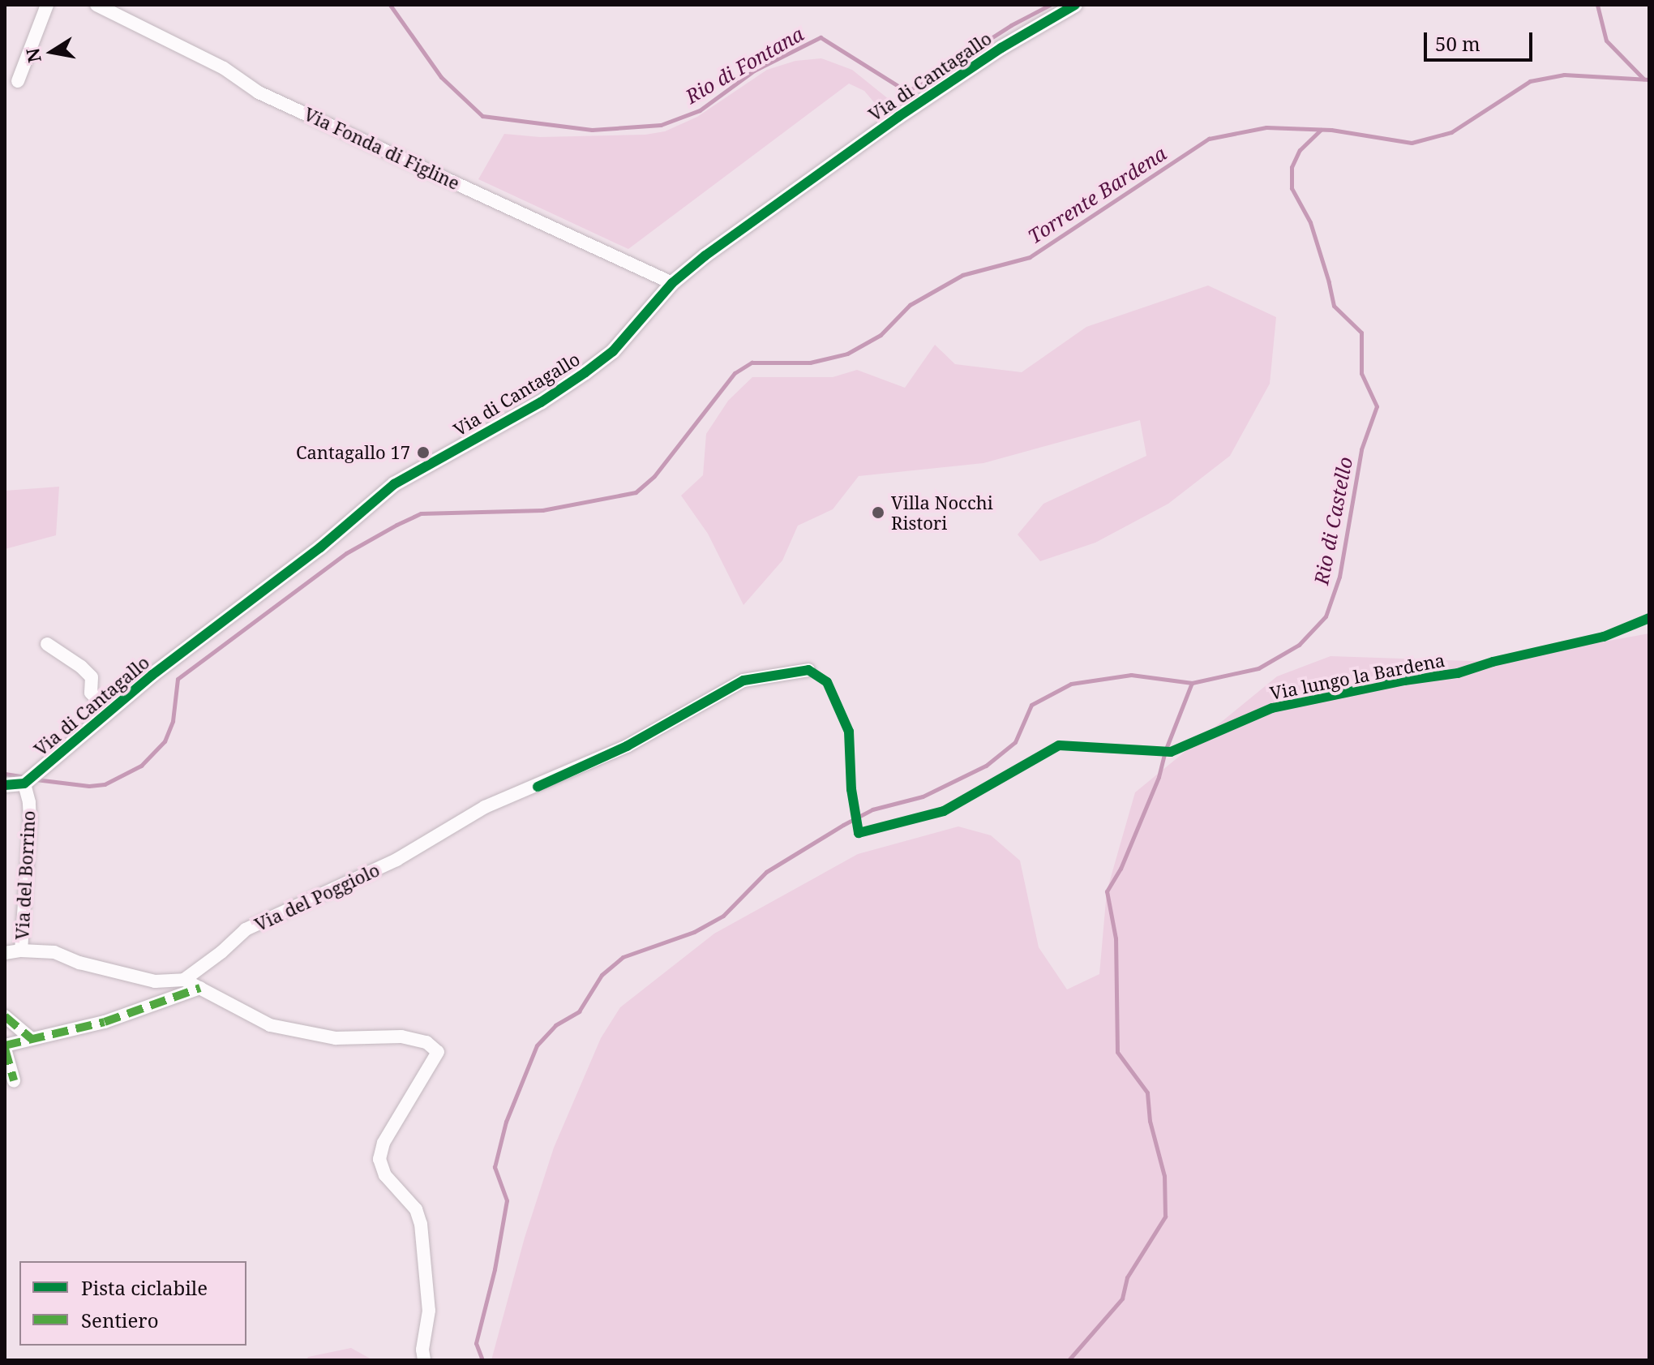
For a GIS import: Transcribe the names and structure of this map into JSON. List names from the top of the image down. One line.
{"streets":{"street":["Via di Cantagallo","Via Fonda di Figline","Via del Borrino","Via del Poggiolo"],"cycle path":["Via lungo la Bardena"]},"crossings":[["Via di Cantagallo","Via Fonda di Figline"],["Via di Cantagallo","Via del Borrino"]],"water":["Rio di Fontana","Torrente Bardena","Rio di Castello"],"places":["Cantagallo 17","Villa Nocchi Ristori"],"legend":["Pista ciclabile","Sentiero"],"scale_bar":"50 m","north":"left"}
